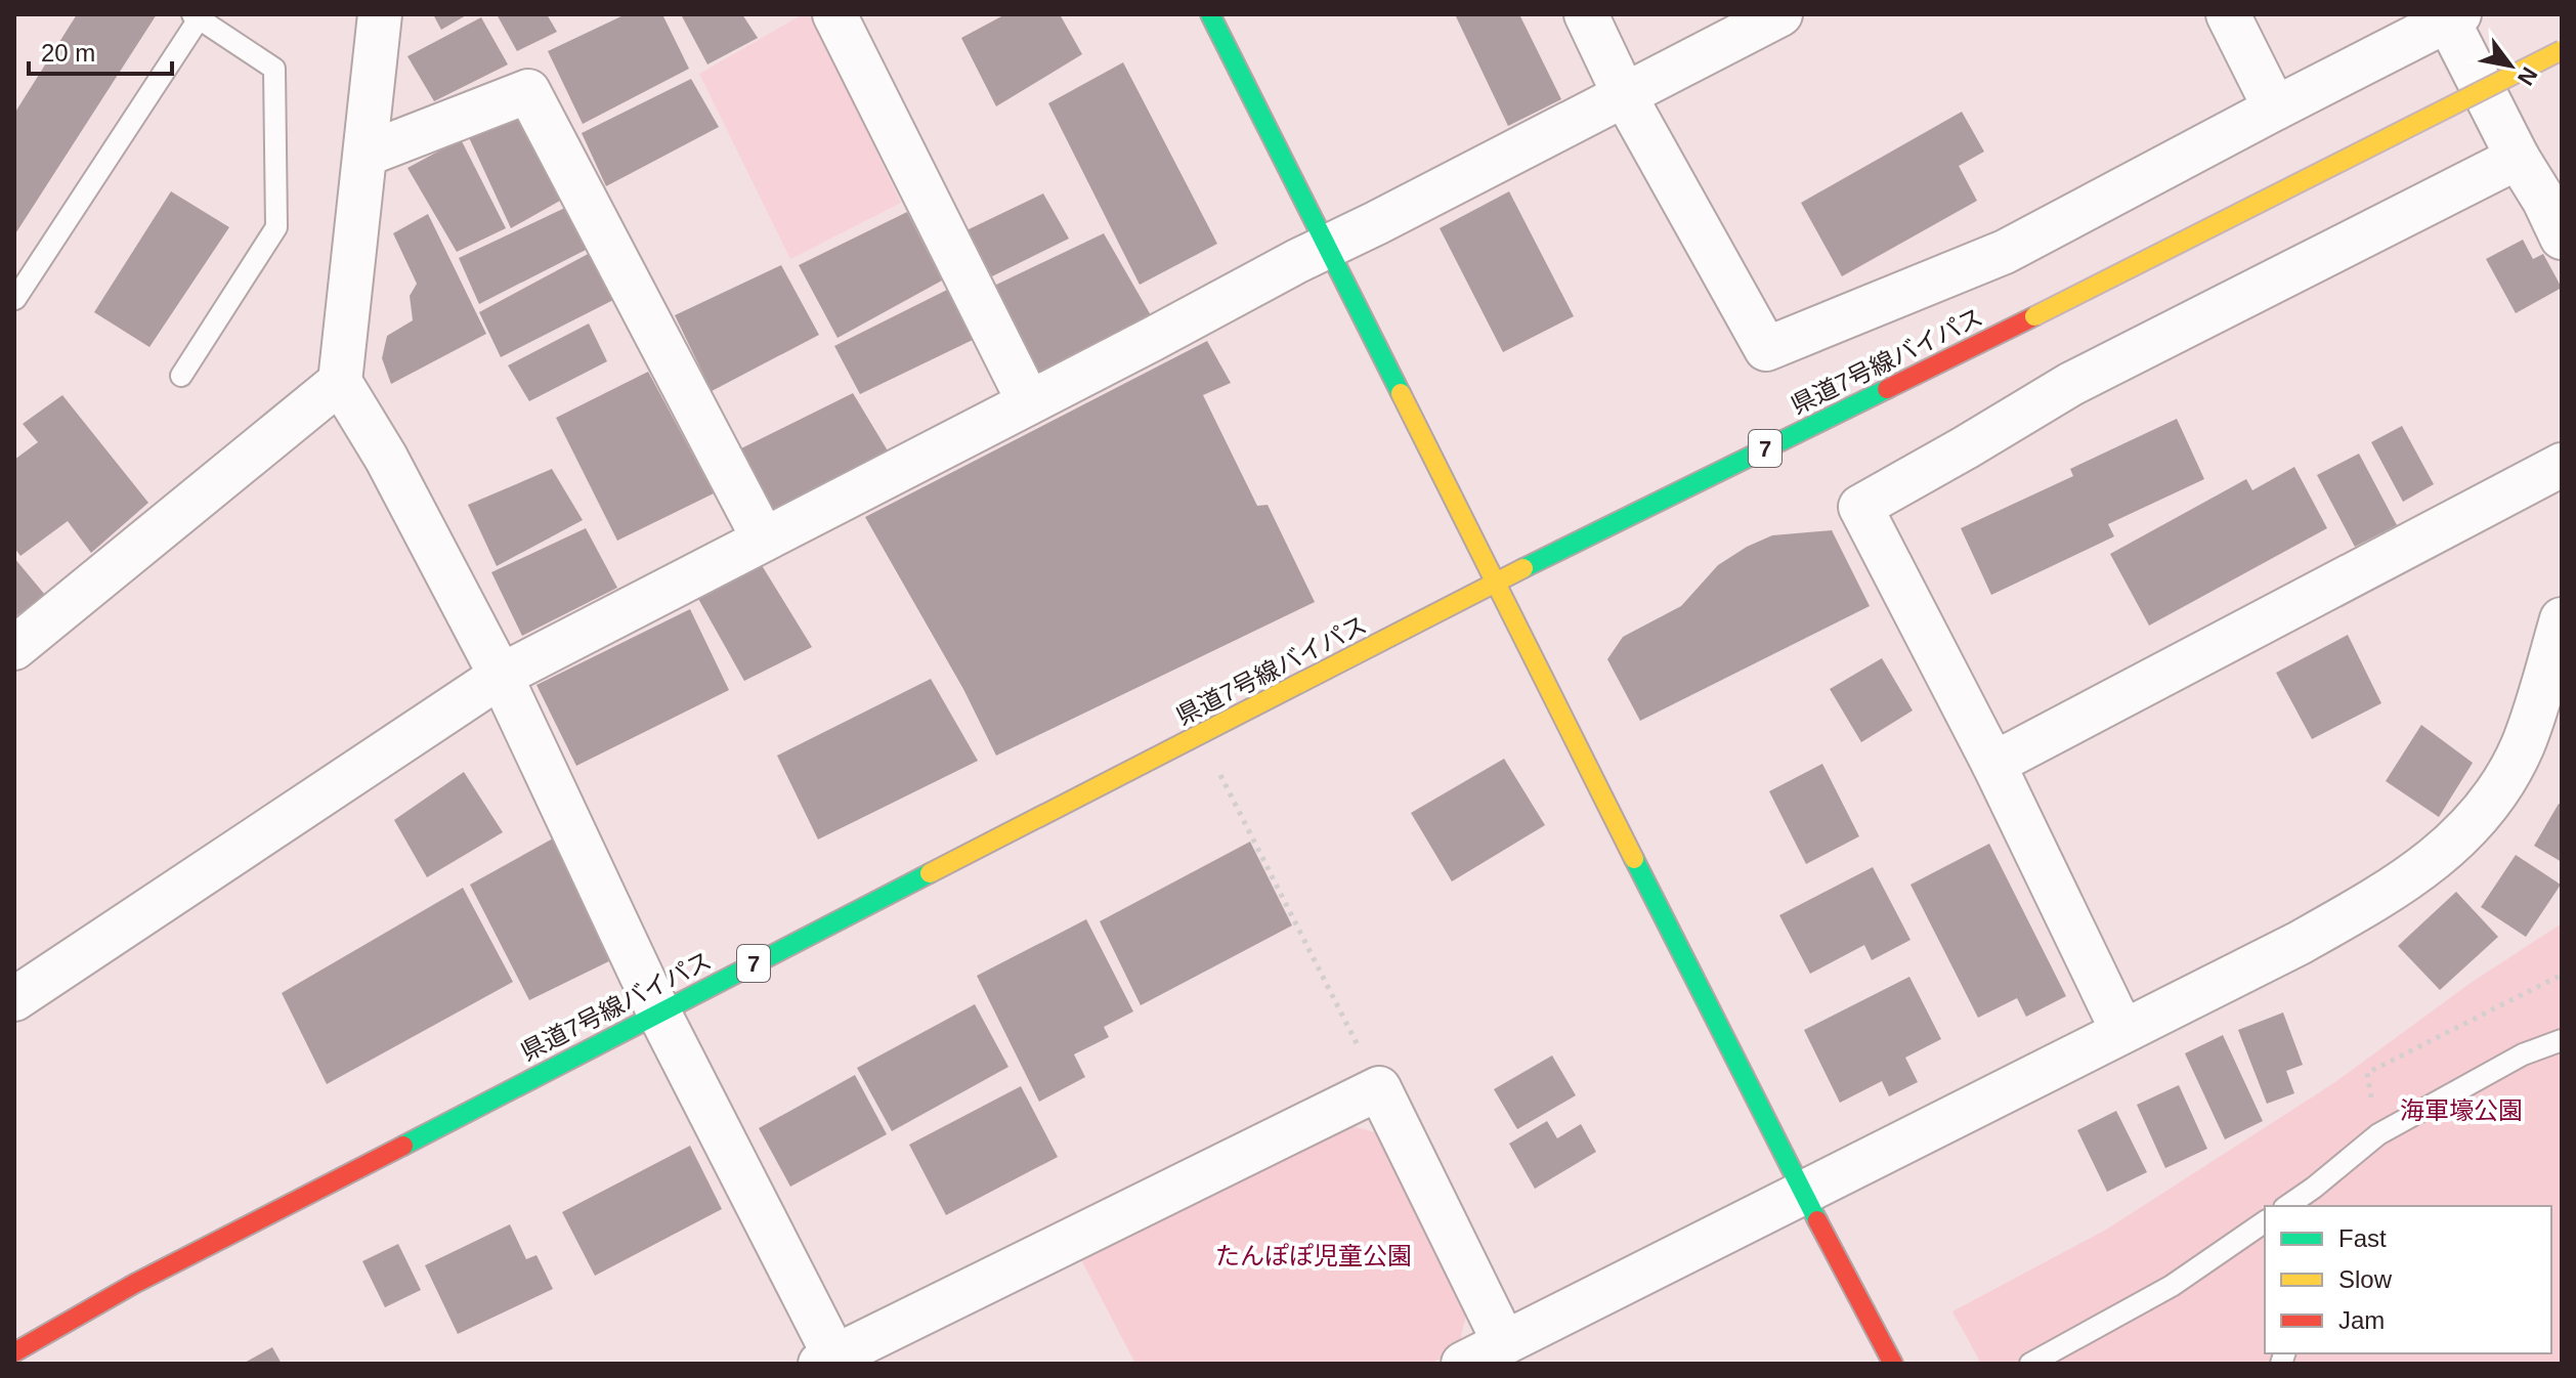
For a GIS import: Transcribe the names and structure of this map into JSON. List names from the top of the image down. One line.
{"streets":{"main road":["県道7号線バイパス","7"]},"parks":["海軍壕公園","たんぽぽ児童公園"],"legend":["Fast","Slow","Jam"],"scale_bar":"20 m","north":"bottom right"}
